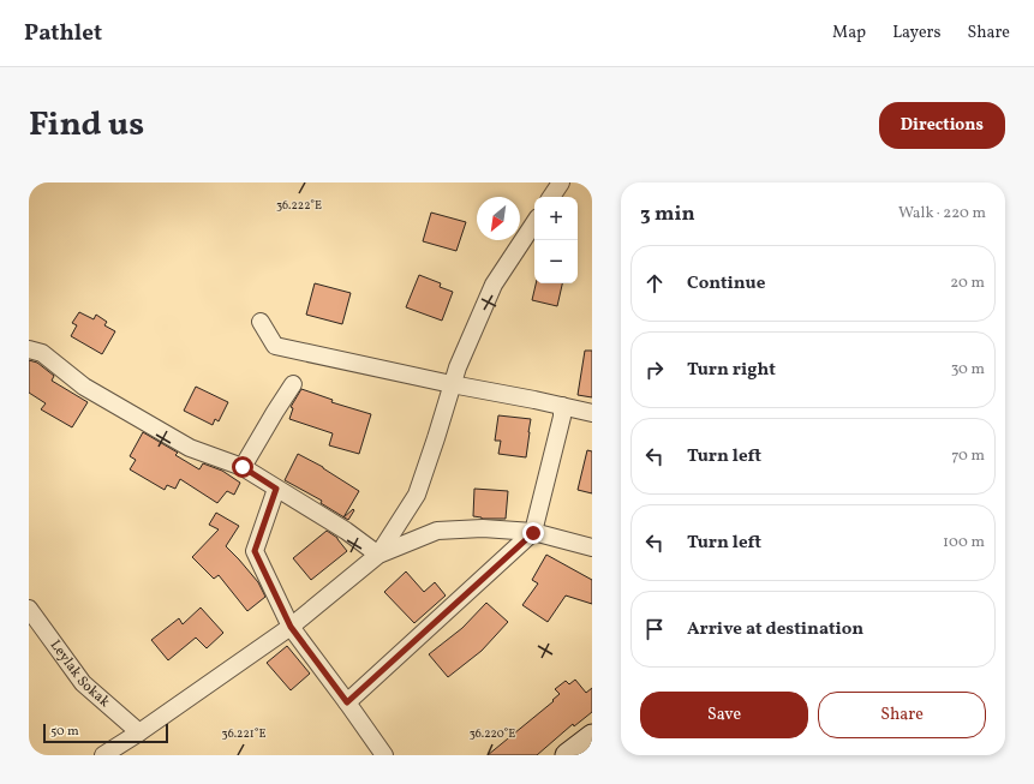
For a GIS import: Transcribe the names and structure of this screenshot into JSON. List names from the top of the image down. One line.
{"streets":{"street":["Leylak Sokak"]},"scale_bar":"50 m","north":"bottom left","page":{"header":"Pathlet","nav":["Map","Layers","Share"],"title":"Find us","buttons":["Directions",["Save","Share"]],"heading":["3 min","Walk · 220 m"],"map_buttons":["+","−"],"list":[["Continue","20 m"],["Turn right","30 m"],["Turn left","70 m"],["Turn left","100 m"],"Arrive at destination"],"scale":"50 m"},"coordinates":["36.222°E","36.221°E","36.220°E"]}
